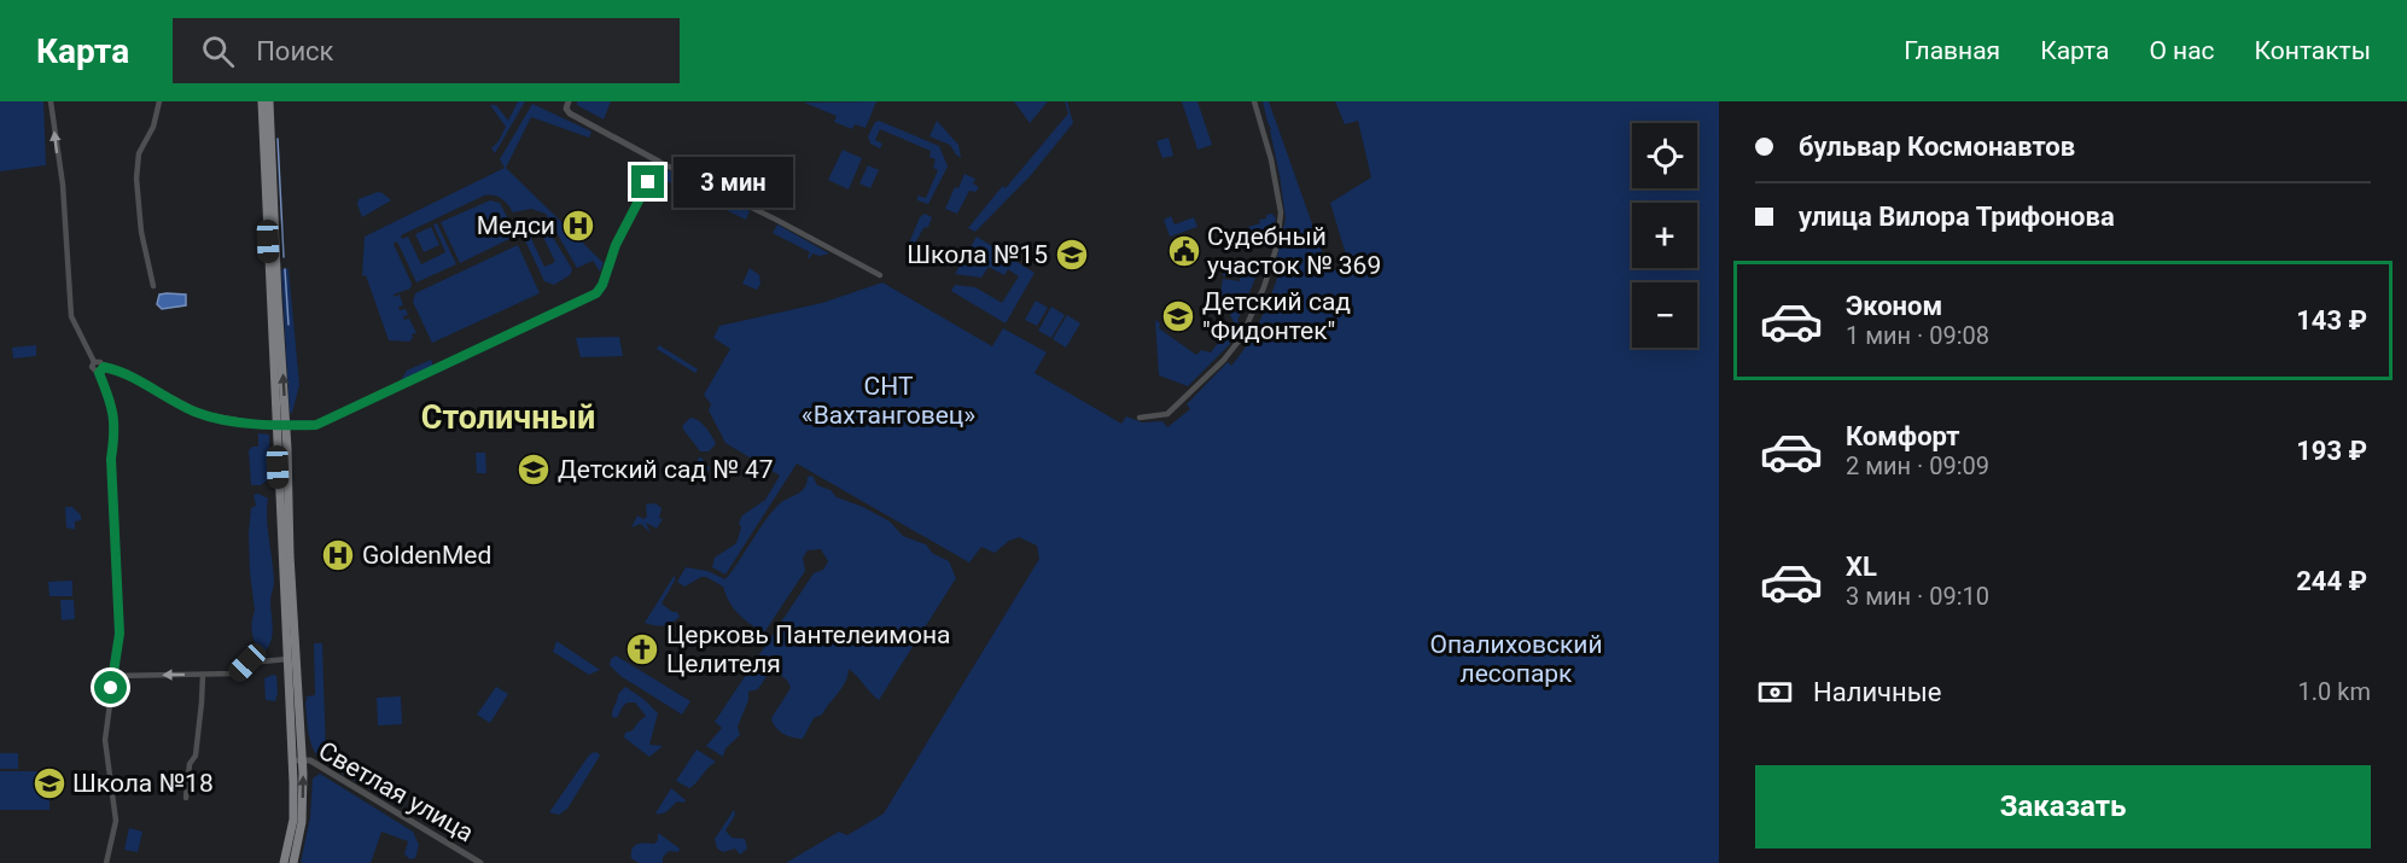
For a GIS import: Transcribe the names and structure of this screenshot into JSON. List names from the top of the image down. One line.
{"streets":{"street":["Светлая улица"]},"districts":["Столичный"],"parks":["СНТ «Вахтанговец»","Опалиховский лесопарк"],"places":{"hospital":["Медси","GoldenMed"],"public building":["Судебный участок № 369"],"school or university":["Школа №15","Детский сад \"Фидонтек\"","Детский сад № 47","Школа №18"],"church":["Церковь Пантелеимона Целителя"]},"page":{"header":"Карта","search":"Поиск","nav":["Главная","Карта","О нас","Контакты"],"banner":["бульвар Космонавтов","улица Вилора Трифонова"],"map_buttons":["+","−"],"bubble":"3 мин","list":[{"name":"Эконом","note":"1 мин · 09:08","value":"143 ₽"},{"name":"Комфорт","note":"2 мин · 09:09","value":"193 ₽"},{"name":"XL","note":"3 мин · 09:10","value":"244 ₽"}],"pay":["Наличные","1.0 km"],"buttons":"Заказать"}}
